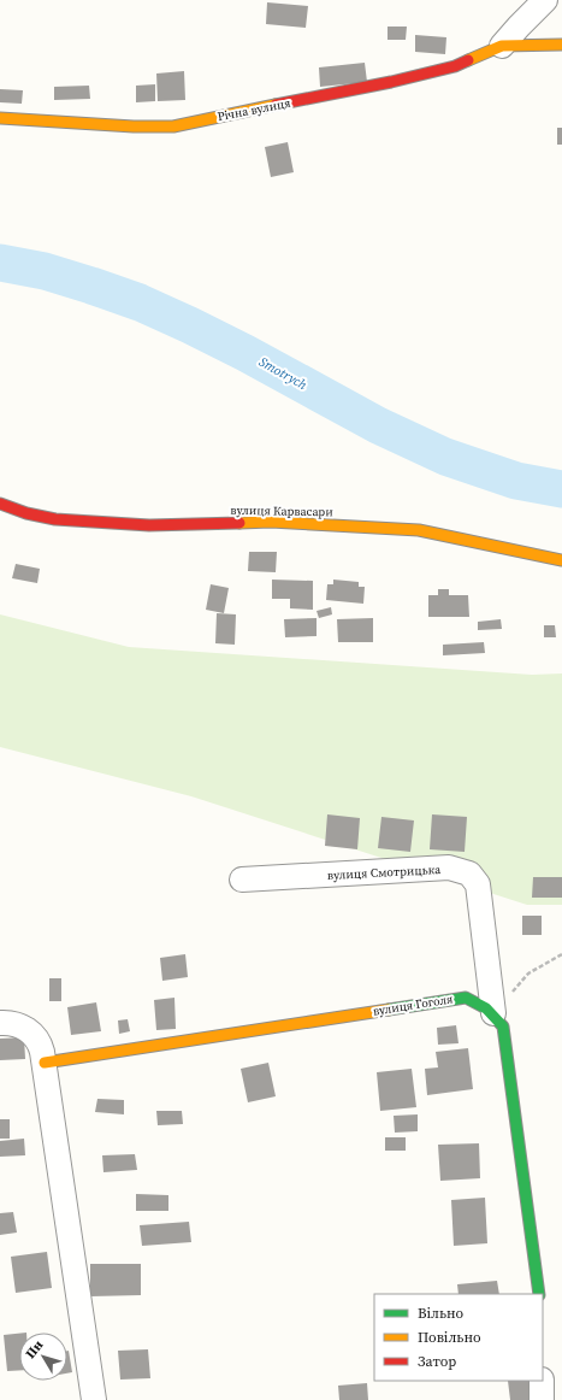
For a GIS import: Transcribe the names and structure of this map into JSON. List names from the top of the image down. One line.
{"streets":{"street":["Річна вулиця","вулиця Карвасари","вулиця Смотрицька","вулиця Гоголя"]},"crossings":[["вулиця Смотрицька","вулиця Гоголя"]],"water":["Smotrych"],"legend":["Вільно","Повільно","Затор"],"north":"top left"}
